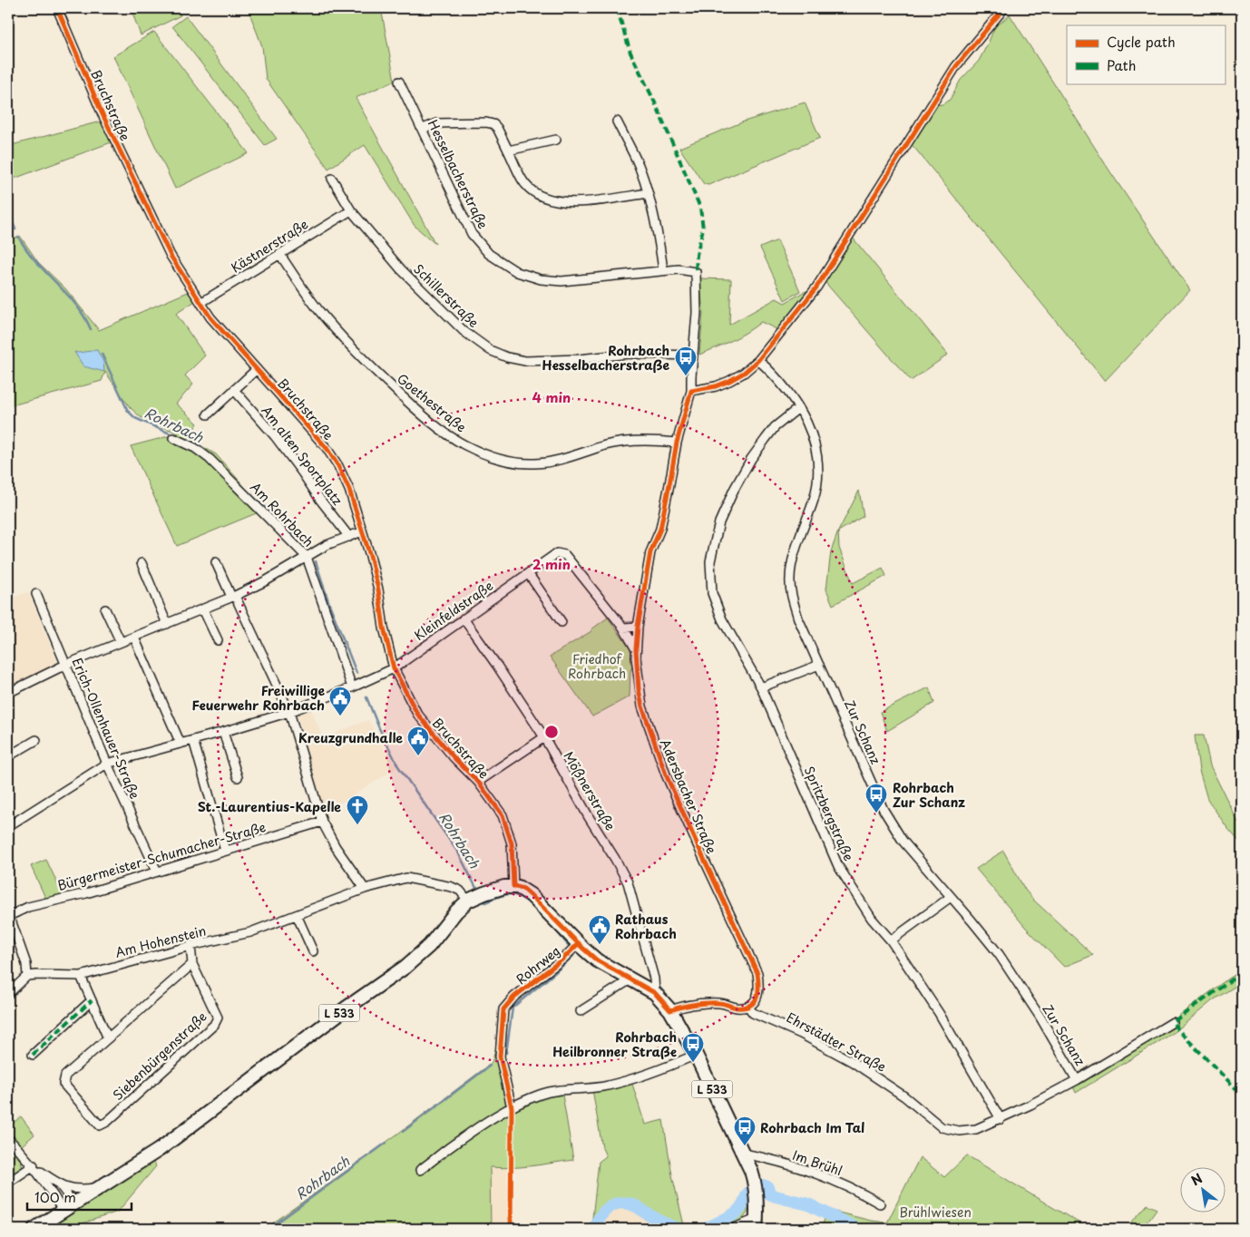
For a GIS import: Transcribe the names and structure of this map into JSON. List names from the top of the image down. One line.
{"streets":{"main road":["L 533"],"street":["Bruchstraße","Hesselbacherstraße","Kästnerstraße","Schillerstraße","Goethestraße","Am alten Sportplatz","Am Rohrbach","Kleinfeldstraße","Erich-Ollenhauer-Straße","Zur Schanz","Mößnerstraße","Adersbacher Straße","Spritzbergstraße","Bürgermeister-Schumacher-Straße","Am Hohenstein","Rohrweg","Ehrstädter Straße","Siebenbürgenstraße","Im Brühl"]},"crossings":[["Bruchstraße","Kästnerstraße"],["Bruchstraße","Kleinfeldstraße"],["Bruchstraße","Mößnerstraße"],["Bruchstraße","L 533"],["Hesselbacherstraße","Adersbacher Straße"],["Kästnerstraße","Schillerstraße"],["Kästnerstraße","Goethestraße"],["Schillerstraße","Adersbacher Straße"],["Goethestraße","Adersbacher Straße"],["Am Rohrbach","Kleinfeldstraße"],["Kleinfeldstraße","Erich-Ollenhauer-Straße"],["Kleinfeldstraße","Mößnerstraße"],["Kleinfeldstraße","Adersbacher Straße"],["Erich-Ollenhauer-Straße","Bürgermeister-Schumacher-Straße"],["Zur Schanz","Spritzbergstraße"],["Zur Schanz","Ehrstädter Straße"],["Mößnerstraße","L 533"],["Adersbacher Straße","Ehrstädter Straße"],["Spritzbergstraße","Ehrstädter Straße"],["Am Hohenstein","L 533"],["Am Hohenstein","Siebenbürgenstraße"],["Rohrweg","L 533"],["L 533","Im Brühl"]],"water":["Rohrbach"],"parks":["Friedhof Rohrbach","Brühlwiesen"],"places":{"bus stop":["Rohrbach Hesselbacherstraße","Rohrbach Zur Schanz","Rohrbach Heilbronner Straße","Rohrbach Im Tal"],"public building":["Freiwillige Feuerwehr Rohrbach","Kreuzgrundhalle","Rathaus Rohrbach"],"church":["St.-Laurentius-Kapelle"]},"legend":["Cycle path","Path"],"scale_bar":"100 m","north":"top left","rings":["4 min","2 min"]}
